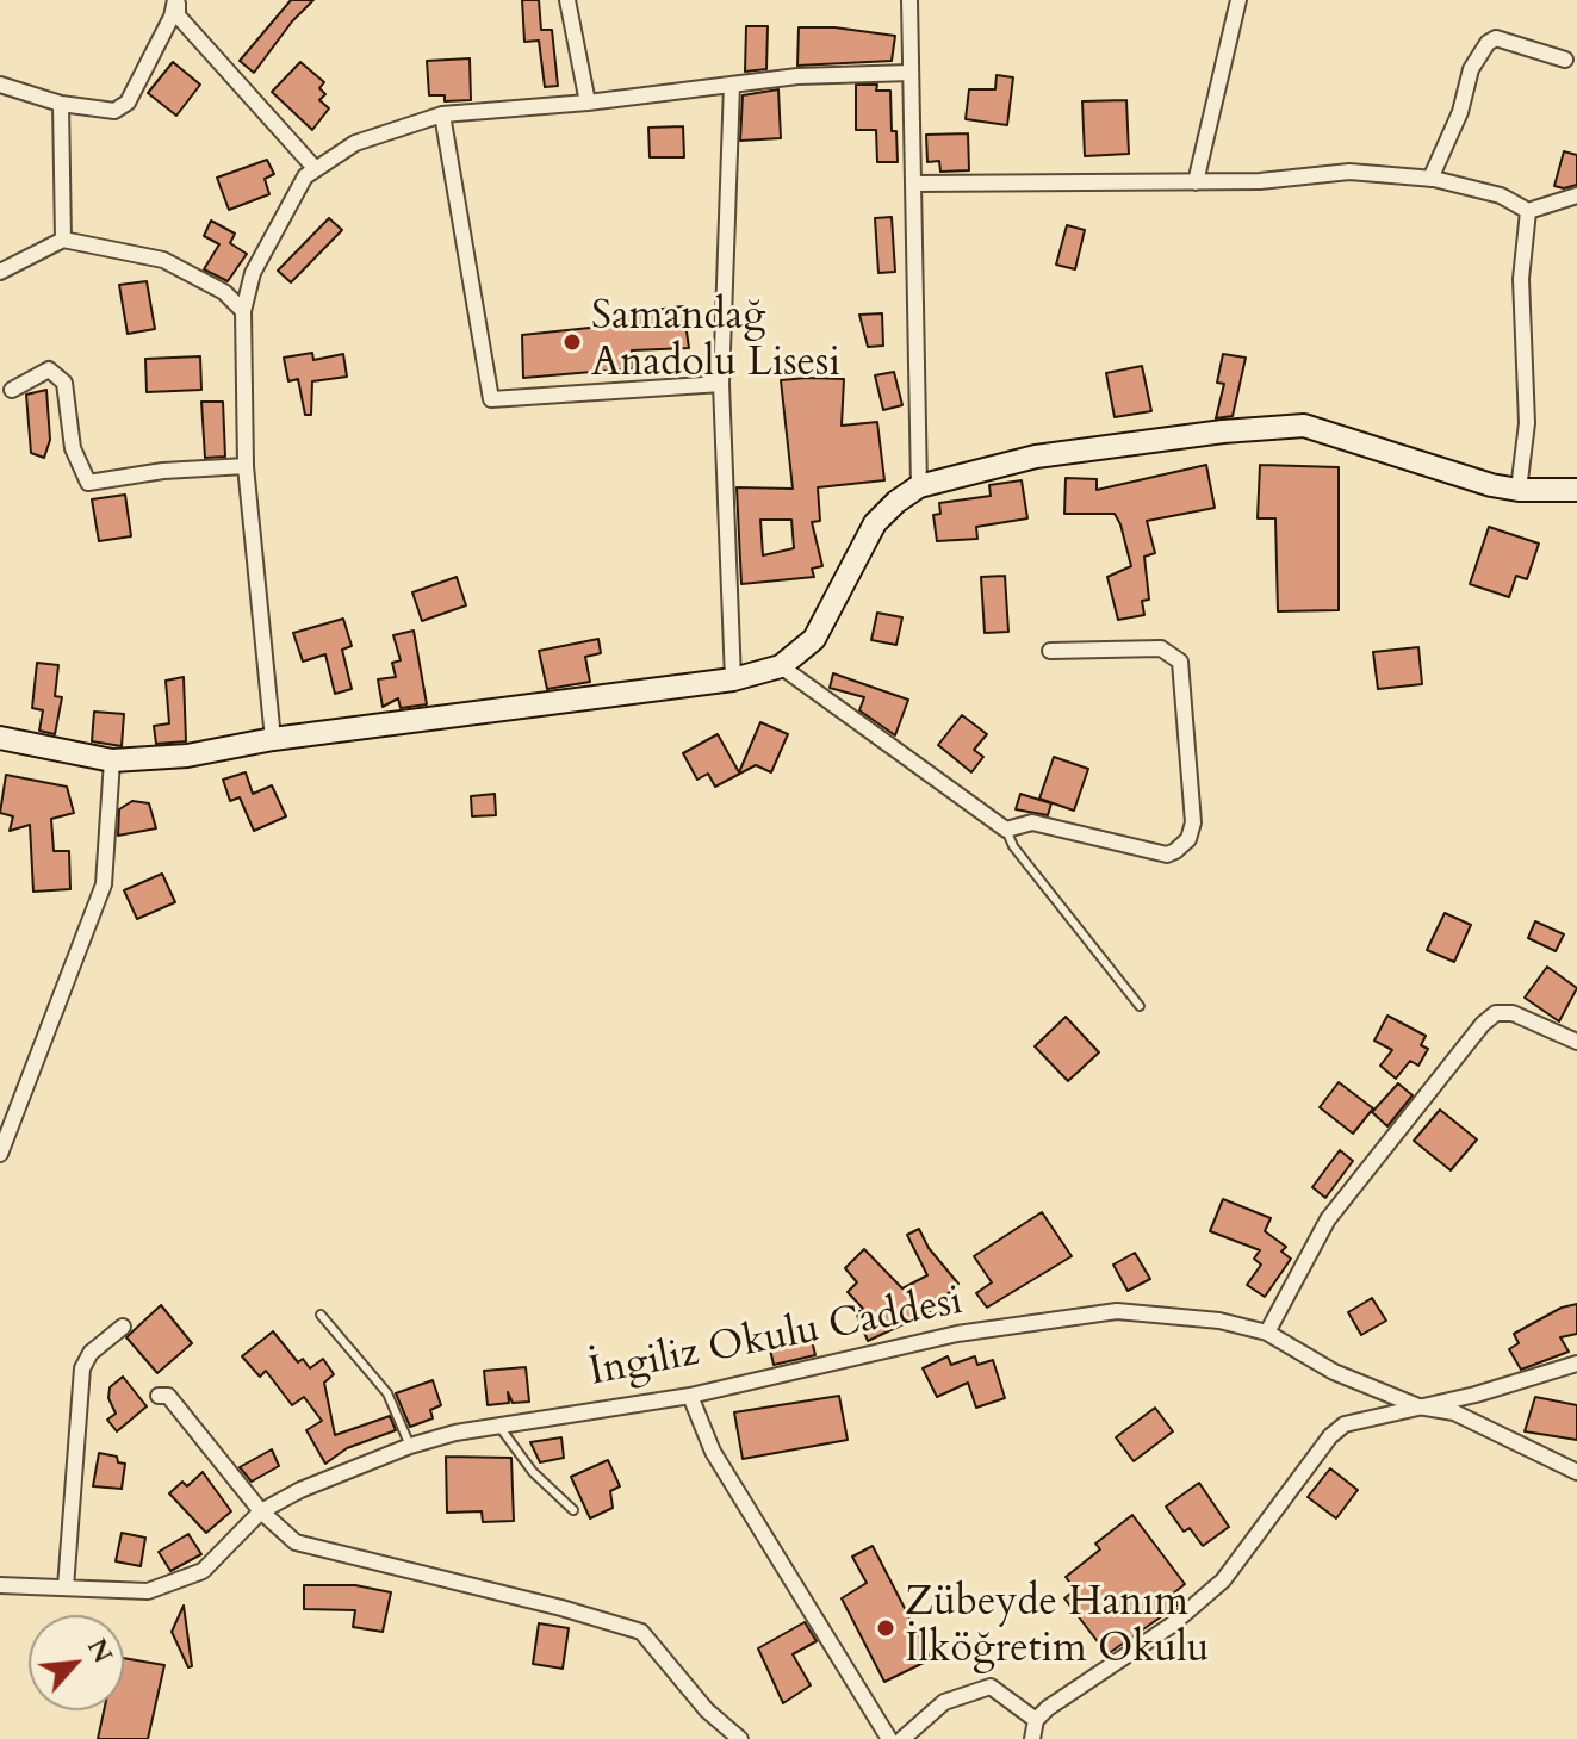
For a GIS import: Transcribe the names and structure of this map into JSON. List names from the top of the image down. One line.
{"streets":{"street":["İngiliz Okulu Caddesi"]},"places":["Samandağ Anadolu Lisesi","Zübeyde Hanım İlköğretim Okulu"],"north":"top right"}
